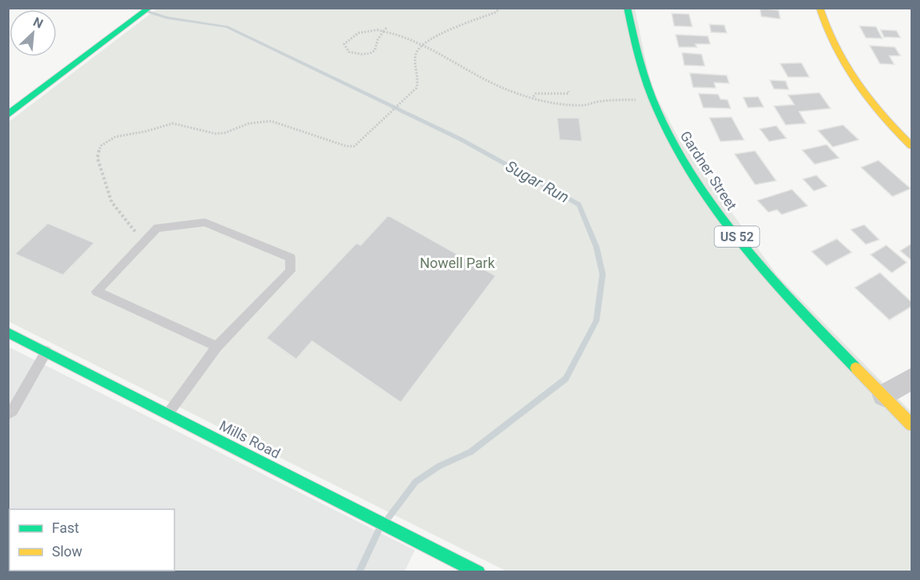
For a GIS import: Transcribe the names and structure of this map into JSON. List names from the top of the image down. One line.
{"streets":{"main road":["Gardner Street","US 52","Mills Road"]},"water":["Sugar Run"],"parks":["Nowell Park"],"legend":["Fast","Slow"],"north":"top right"}
